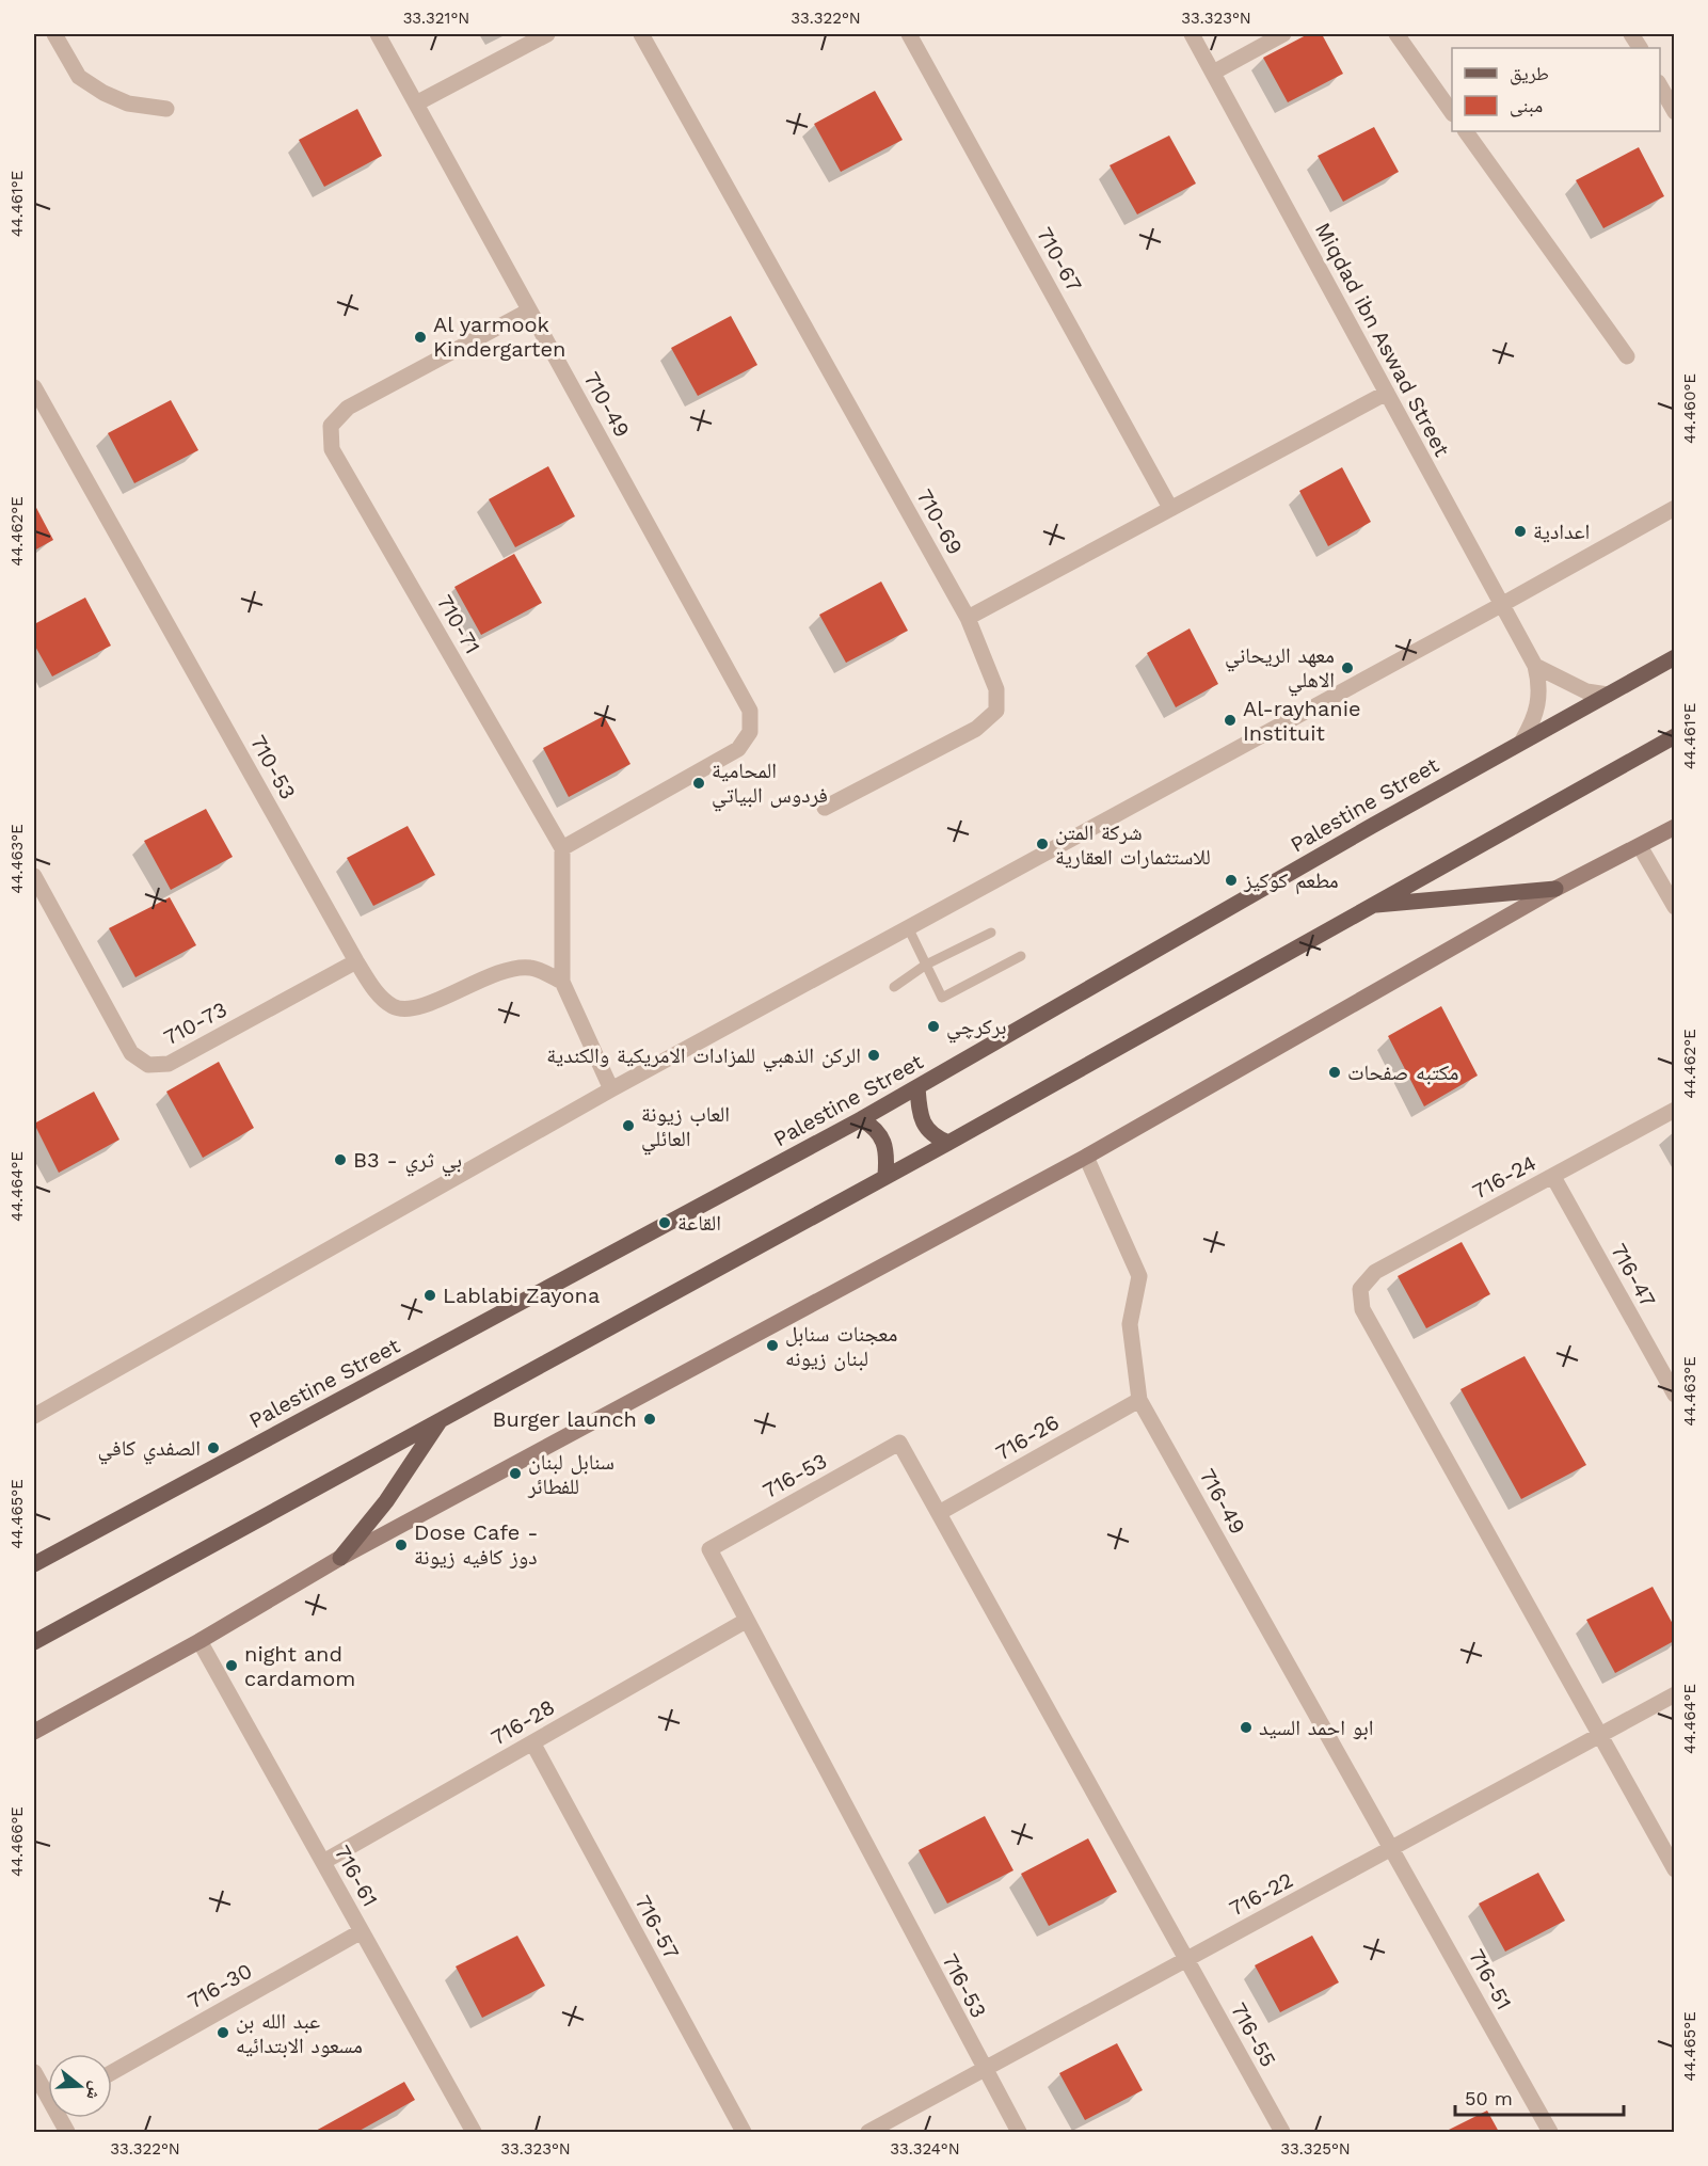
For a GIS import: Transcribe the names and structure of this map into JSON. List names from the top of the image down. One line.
{"streets":{"main road":["Palestine Street"],"street":["710-67","Miqdad ibn Aswad Street","710-49","710-69","710-71","710-53","710-73","716-24","716-47","716-26","716-53","716-49","716-28","716-61","716-22","716-57","716-51","716-30","716-55"]},"crossings":[["710-49","710-71"],["710-53","710-73"],["716-24","716-47"],["716-24","716-22"],["716-26","716-53"],["716-26","716-49"],["716-53","716-28"],["716-53","716-22"],["716-53","716-55"],["716-49","716-22"],["716-49","716-51"],["716-28","716-61"],["716-28","716-57"],["716-61","716-30"],["716-22","716-51"],["716-22","716-55"]],"places":["Al yarmook Kindergarten","اعدادية","معهد الريحاني الاهلي","Al-rayhanie Instituit","المحامية فردوس البياتي","شركة المتن للاستثمارات العقارية","مطعم كوكيز","بركرچي","الركن الذهبي للمزادات الامريكية والكندية","مكتبه صفحات","العاب زيونة العائلي","B3 - بي ثري","القاعة","Lablabi Zayona","معجنات سنابل لبنان زيونه","Burger launch","الصفدي كافي","سنابل لبنان للفطائر","Dose Cafe - دوز كافيه زيونة","night and cardamom","ابو احمد السيد","عبد الله بن مسعود الابتدائيه"],"legend":["طريق","مبنى"],"scale_bar":"50 m","north":"right","coordinates":["33.321°N","33.322°N","33.323°N","44.461°E","44.460°E","44.462°E","44.463°E","44.464°E","44.465°E","44.466°E","33.324°N","33.325°N"]}
